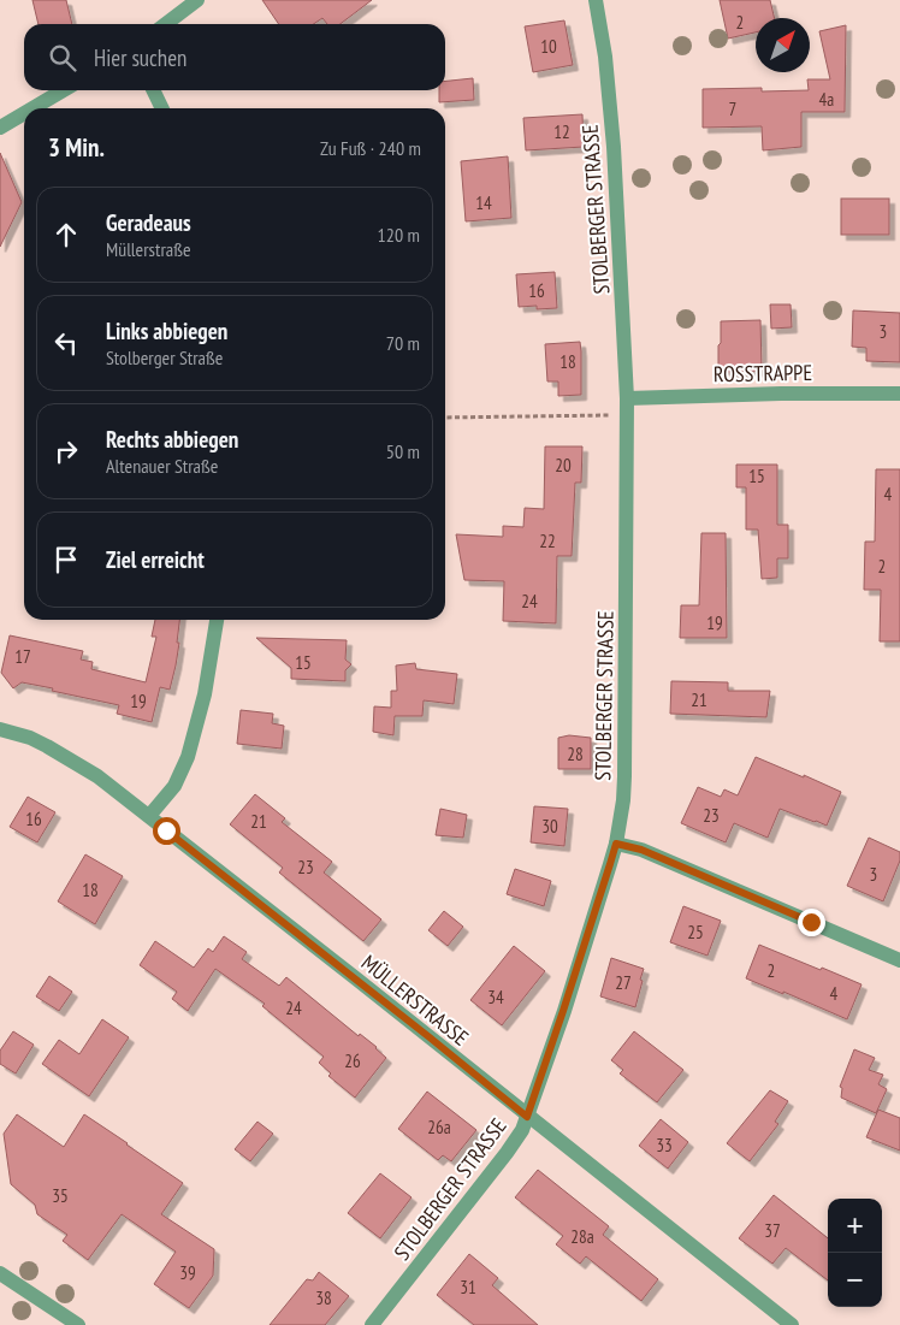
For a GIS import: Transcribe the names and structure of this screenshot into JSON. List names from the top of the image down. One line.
{"streets":{"street":["STOLBERGER STRASSE","ROSSTRAPPE","MÜLLERSTRASSE"]},"crossings":[["STOLBERGER STRASSE","ROSSTRAPPE"],["STOLBERGER STRASSE","MÜLLERSTRASSE"]],"house_numbers":["2","10","4a","7","12","14","16","3","18","20","15","4","22","2","24","19","17","15","21","19","28","23","16","21","30","23","3","18","25","2","27","4","34","24","26","26a","33","35","37","28a","39","31","38"],"north":"top right","page":{"search":"Hier suchen","heading":["3 Min.","Zu Fuß · 240 m"],"list":[["Geradeaus","Müllerstraße","120 m"],["Links abbiegen","Stolberger Straße","70 m"],["Rechts abbiegen","Altenauer Straße","50 m"],"Ziel erreicht"],"map_buttons":["+","−"]}}
